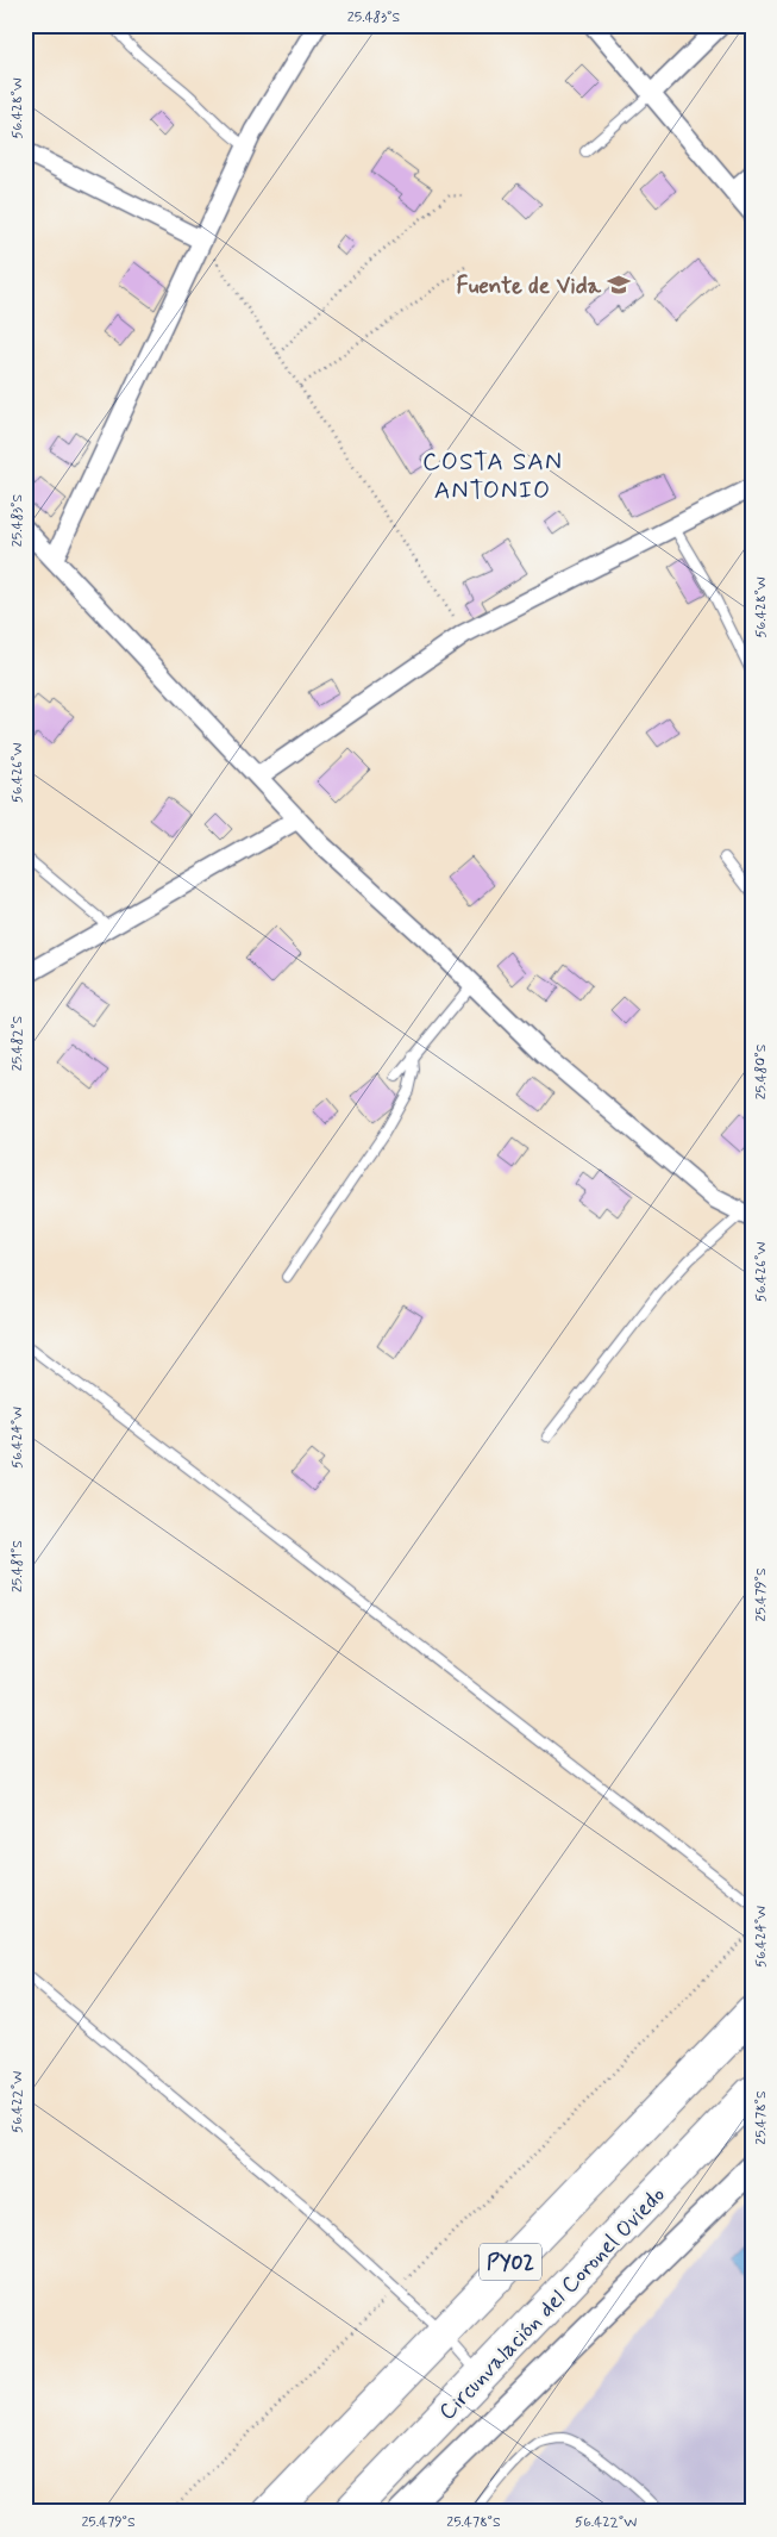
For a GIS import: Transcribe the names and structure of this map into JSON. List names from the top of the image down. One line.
{"streets":{"highway":["PY02","Circunvalación del Coronel Oviedo"]},"districts":["COSTA SAN ANTONIO"],"places":{"school or university":["Fuente de Vida"]},"coordinates":["25.483°S","56.428°W","56.426°W","25.482°S","25.480°S","56.424°W","25.481°S","25.479°S","56.422°W","25.478°S"]}
